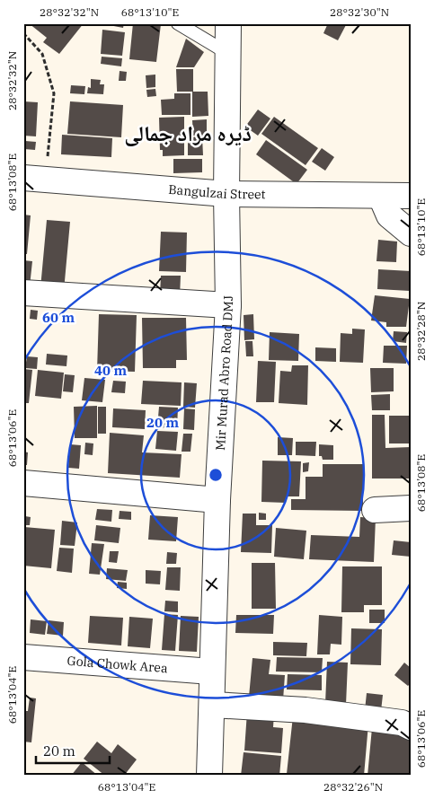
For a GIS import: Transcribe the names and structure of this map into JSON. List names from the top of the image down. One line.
{"streets":{"street":["Bangulzai Street","Mir Murad Abro Road DMJ","Gola Chowk Area"]},"crossings":[["Bangulzai Street","Mir Murad Abro Road DMJ"],["Mir Murad Abro Road DMJ","Gola Chowk Area"]],"districts":["ڈیرہ مراد جمالی"],"scale_bar":"20 m","coordinates":["28°32'32\"N","68°13'10\"E","28°32'30\"N","68°13'08\"E","28°32'28\"N","68°13'06\"E","68°13'04\"E","28°32'26\"N"],"rings":["60 m","40 m","20 m"]}
